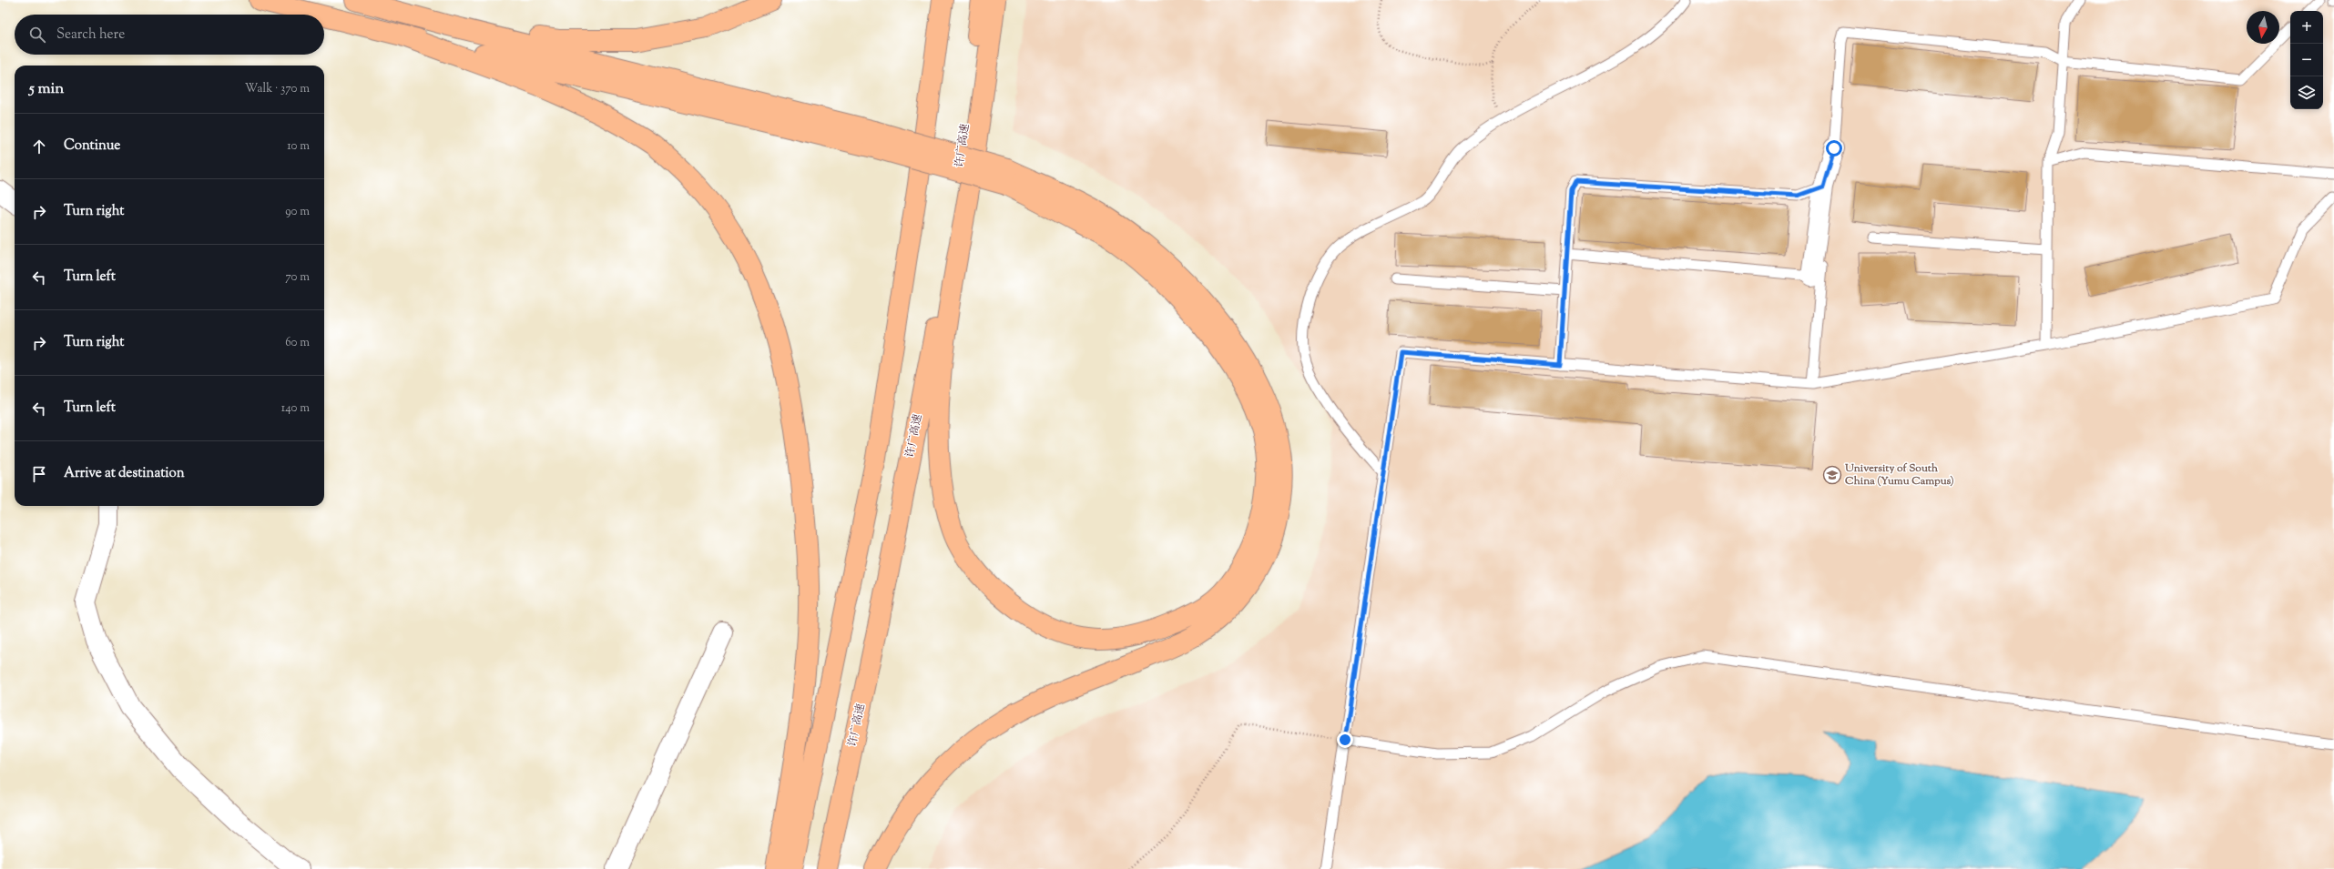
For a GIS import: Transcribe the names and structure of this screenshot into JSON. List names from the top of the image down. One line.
{"streets":{"highway":["许广高速"]},"places":{"school or university":["University of South China (Yumu Campus)"]},"north":"bottom","page":{"map_buttons":["+","−"],"search":"Search here","heading":["5 min","Walk · 370 m"],"list":[["Continue","10 m"],["Turn right","90 m"],["Turn left","70 m"],["Turn right","60 m"],["Turn left","140 m"],"Arrive at destination"]}}
